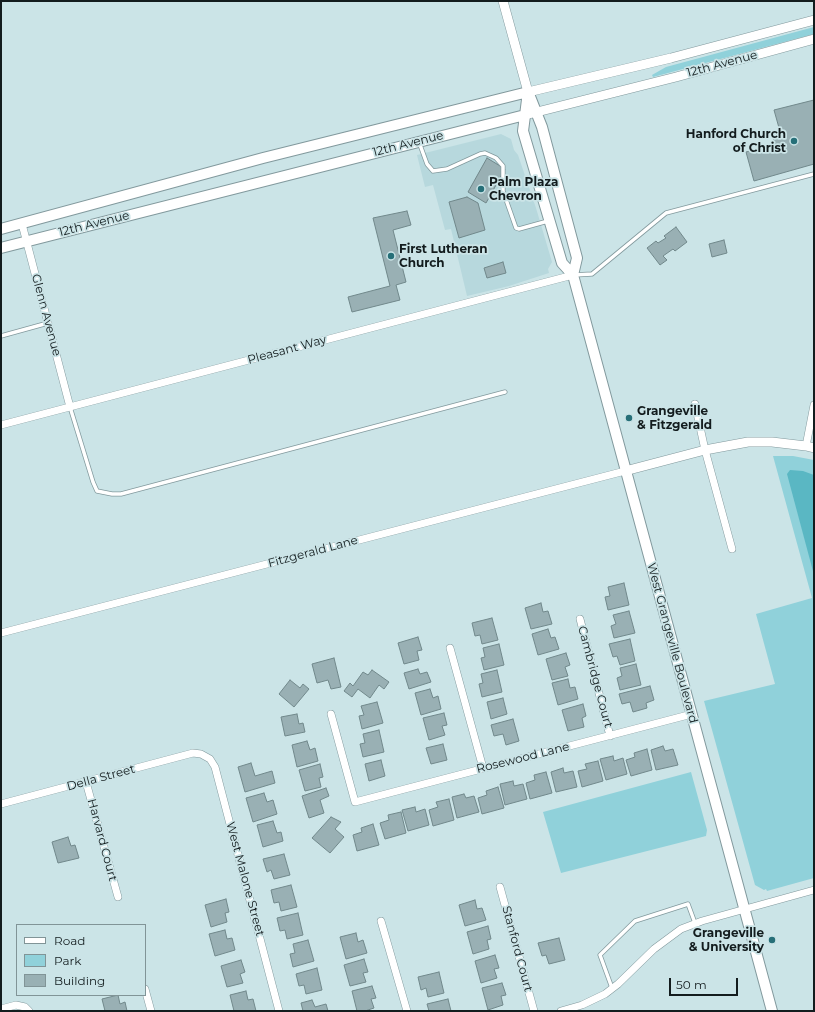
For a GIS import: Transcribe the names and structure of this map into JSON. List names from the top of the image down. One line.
{"streets":{"main road":["12th Avenue","West Grangeville Boulevard"],"street":["Glenn Avenue","Pleasant Way","Fitzgerald Lane","Cambridge Court","Rosewood Lane","Della Street","Harvard Court","West Malone Street","Stanford Court"]},"crossings":[["12th Avenue","Glenn Avenue"],["12th Avenue","West Grangeville Boulevard"],["Glenn Avenue","Pleasant Way"],["Pleasant Way","West Grangeville Boulevard"],["Fitzgerald Lane","West Grangeville Boulevard"],["West Grangeville Boulevard","Rosewood Lane"],["Cambridge Court","Rosewood Lane"],["Della Street","Harvard Court"],["Della Street","West Malone Street"]],"places":["Hanford Church of Christ","Palm Plaza Chevron","First Lutheran Church","Grangeville & Fitzgerald","Grangeville & University"],"legend":["Road","Park","Building"],"scale_bar":"50 m"}
